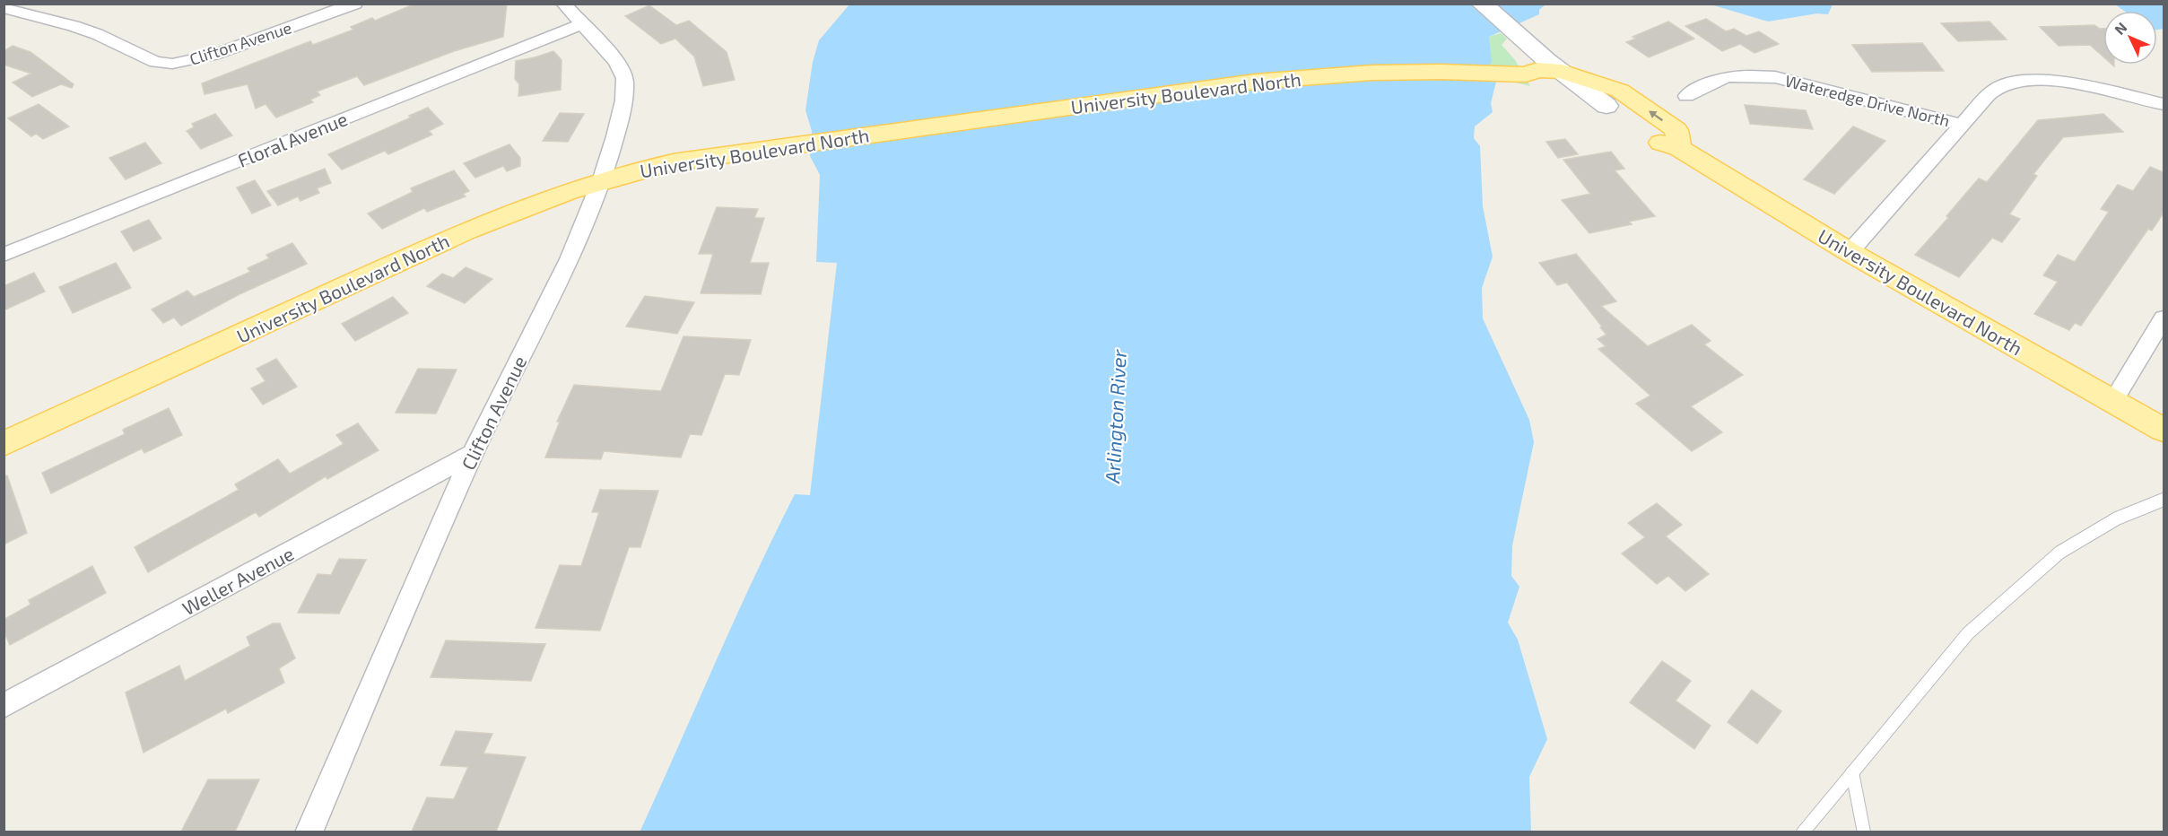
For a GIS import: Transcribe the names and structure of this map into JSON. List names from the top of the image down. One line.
{"streets":{"main road":["University Boulevard North"],"street":["Clifton Avenue","Wateredge Drive North","Floral Avenue","Weller Avenue"]},"crossings":[["Clifton Avenue","University Boulevard North"],["Clifton Avenue","Floral Avenue"],["Clifton Avenue","Weller Avenue"]],"water":["Arlington River"],"north":"top left"}
